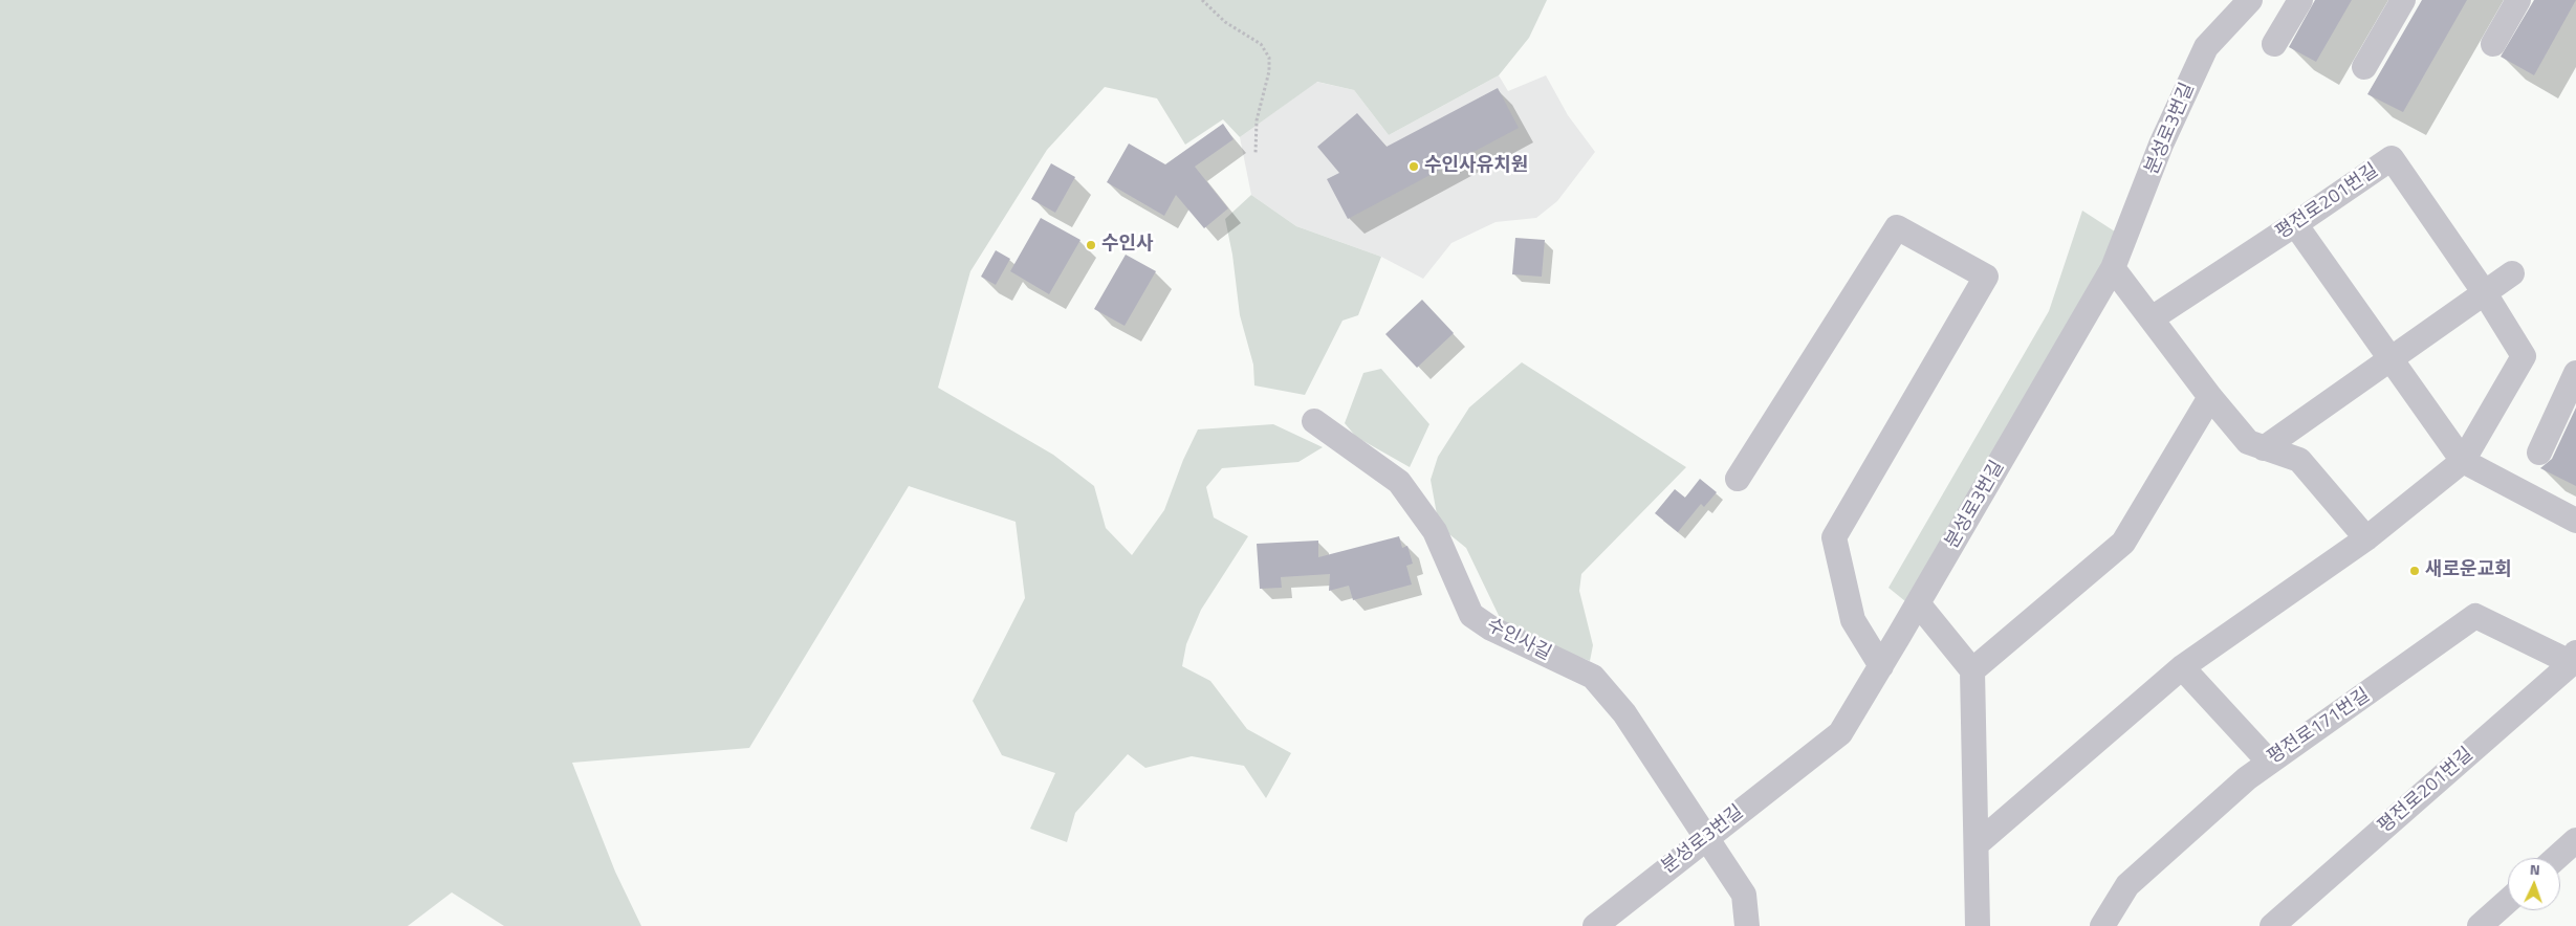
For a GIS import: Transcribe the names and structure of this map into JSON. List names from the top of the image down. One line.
{"streets":{"street":["분성로3번길","평전로201번길","수인사길","평전로171번길"]},"crossings":[["분성로3번길","수인사길"],["평전로201번길","평전로171번길"]],"places":["수인사유치원","수인사","새로운교회"],"north":"top"}
